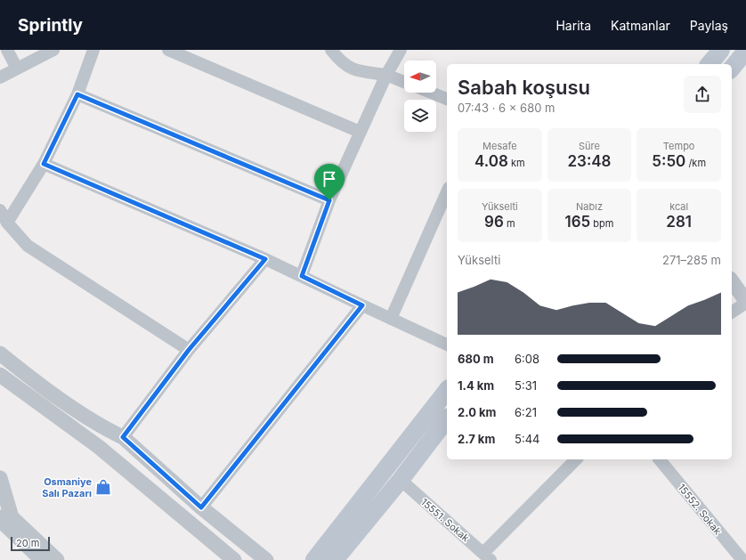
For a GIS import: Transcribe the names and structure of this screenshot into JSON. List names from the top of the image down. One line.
{"streets":{"street":["15552. Sokak","15551. Sokak"]},"places":{"shop":["Osmaniye Salı Pazarı"]},"scale_bar":"20 m","north":"left","page":{"header":"Sprintly","nav":["Harita","Katmanlar","Paylaş"],"heading":["Sabah koşusu","07:43 · 6 × 680 m"],"stats":[["Mesafe","4.08 km"],["Süre","23:48"],["Tempo","5:50 /km"],["Yükselti","96 m"],["Nabız","165 bpm"],["kcal","281"]],"chart":["Yükselti","271–285 m"],"list":[{"name":"680 m","note":"6:08"},{"name":"1.4 km","note":"5:31"},{"name":"2.0 km","note":"6:21"},{"name":"2.7 km","note":"5:44"}],"scale":"20 m"}}
